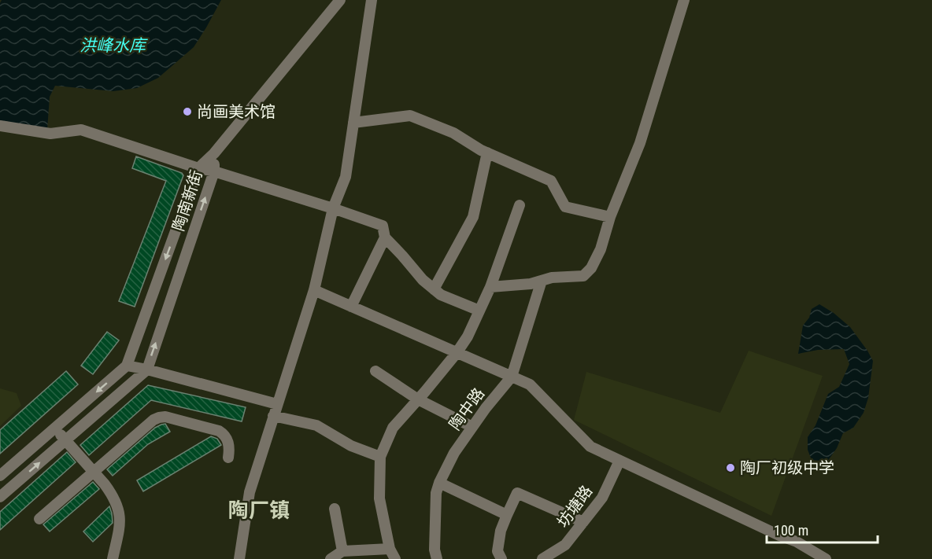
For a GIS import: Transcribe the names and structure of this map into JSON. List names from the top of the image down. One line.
{"streets":{"street":["陶南新街","陶中路","坊塘路"]},"districts":["陶厂镇"],"water":["洪峰水库"],"places":["尚画美术馆","陶厂初级中学"],"scale_bar":"100 m"}
